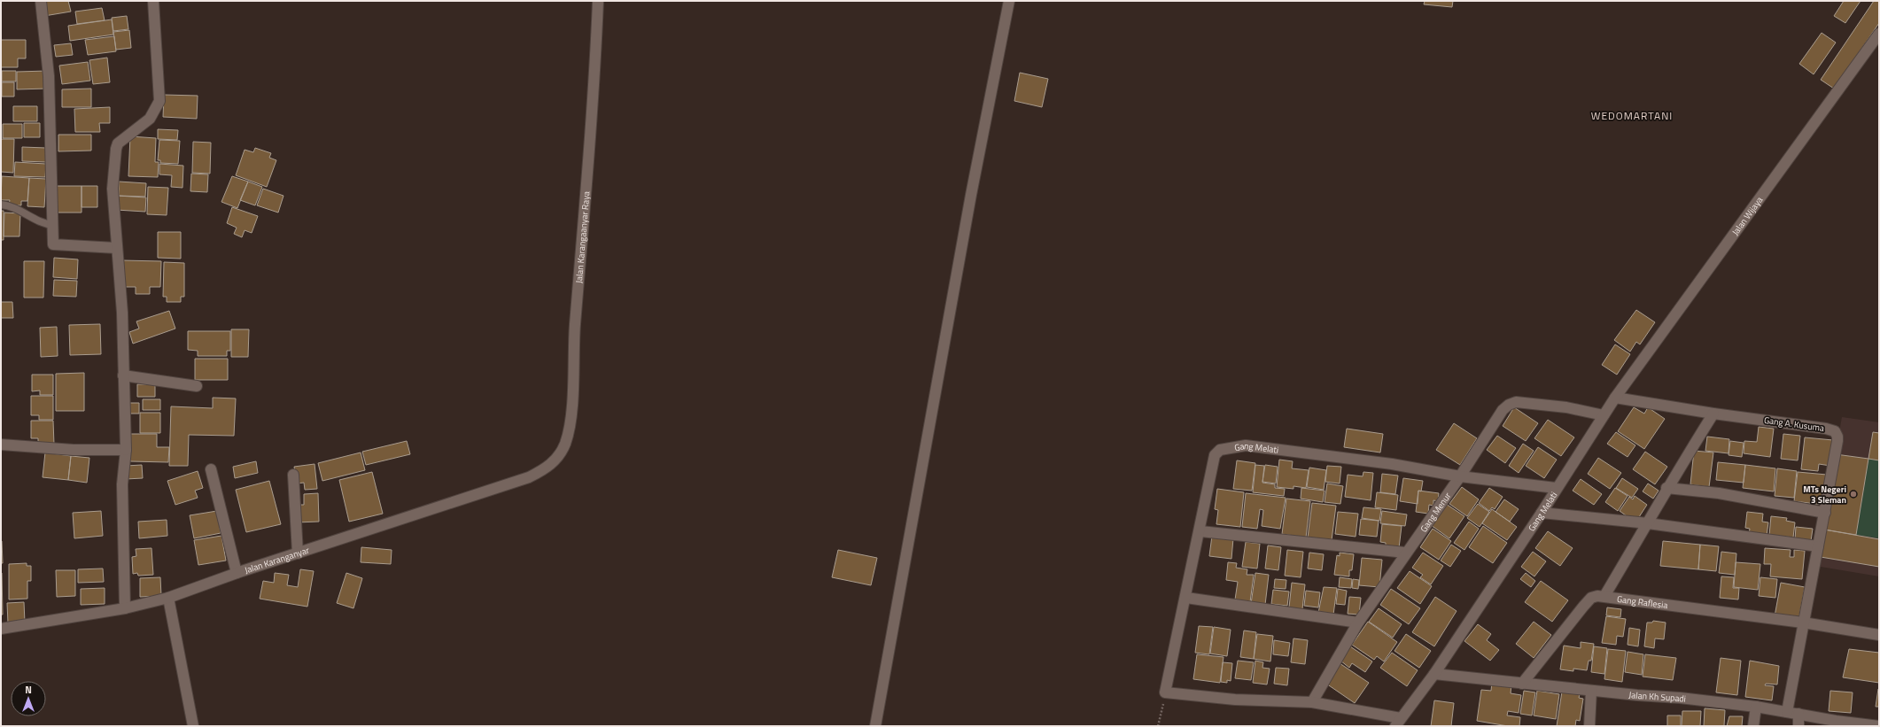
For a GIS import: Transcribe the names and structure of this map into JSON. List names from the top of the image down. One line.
{"streets":{"street":["Jalan Wijaya","Jalan Karangaanyar Raya","Gang A. Kusuma","Gang Melati","Gang Menur","Jalan Karanganyar","Gang Raflesia","Jalan Kh Supadi"]},"crossings":[["Jalan Wijaya","Gang A. Kusuma"],["Jalan Karangaanyar Raya","Jalan Karanganyar"],["Gang A. Kusuma","Gang Raflesia"],["Gang A. Kusuma","Jalan Kh Supadi"],["Gang Melati","Gang Menur"],["Gang Melati","Jalan Kh Supadi"],["Gang Raflesia","Jalan Kh Supadi"]],"districts":["WEDOMARTANI"],"places":["MTs Negeri 3 Sleman"],"north":"top"}
